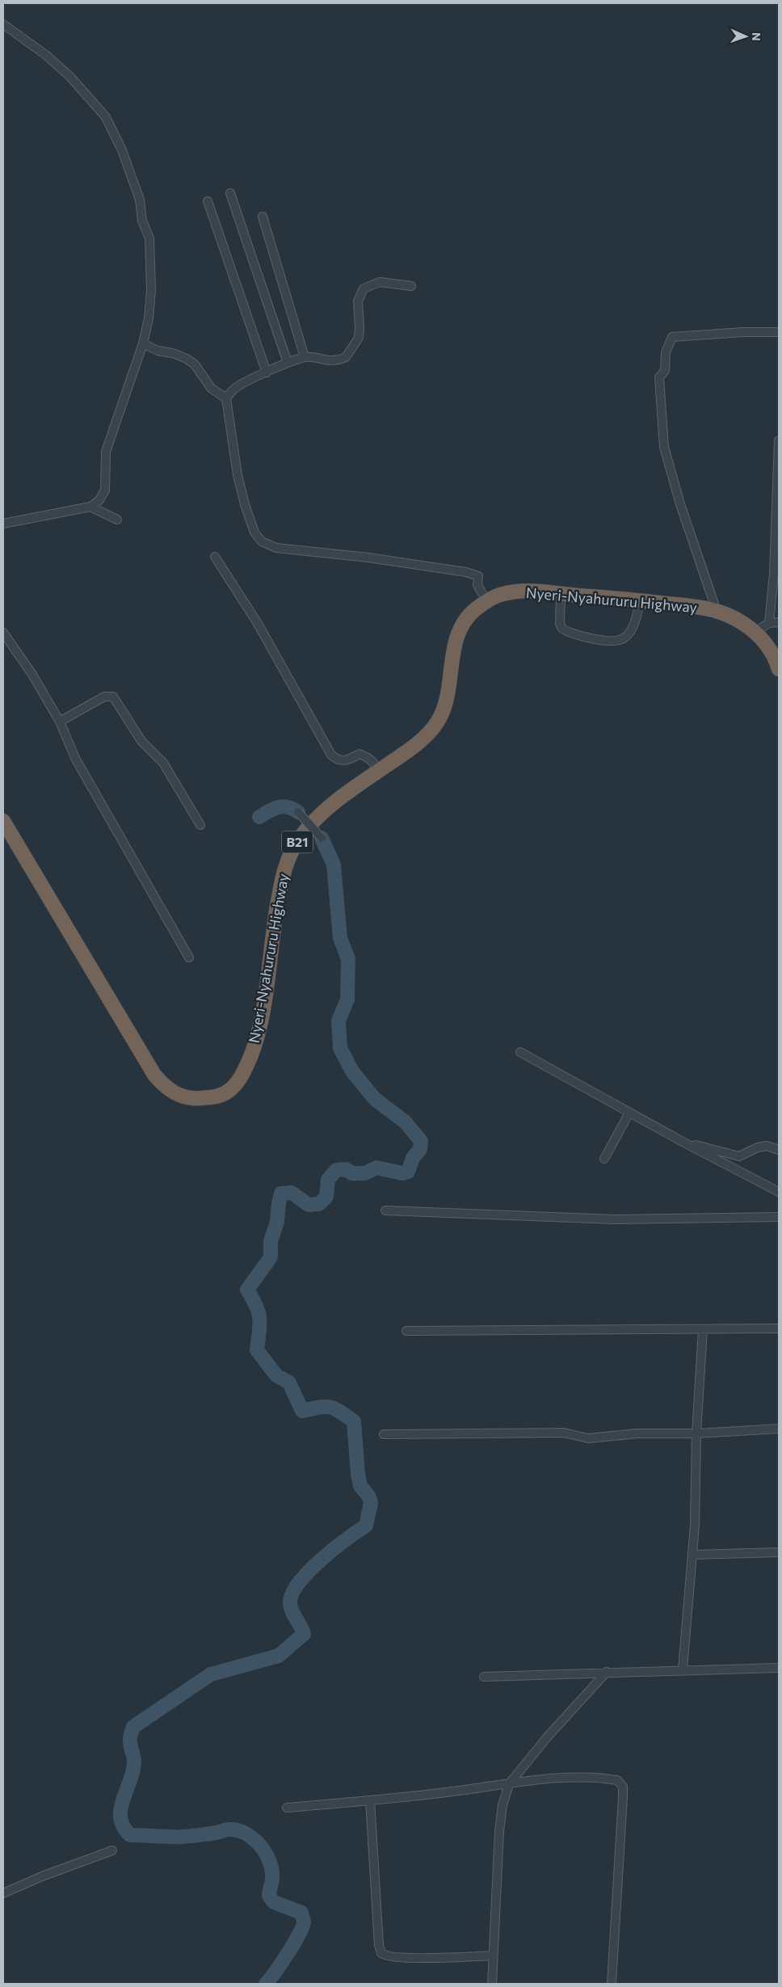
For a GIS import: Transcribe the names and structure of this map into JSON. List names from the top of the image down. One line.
{"streets":{"highway":["Nyeri-Nyahururu Highway","B21"]},"north":"right"}
